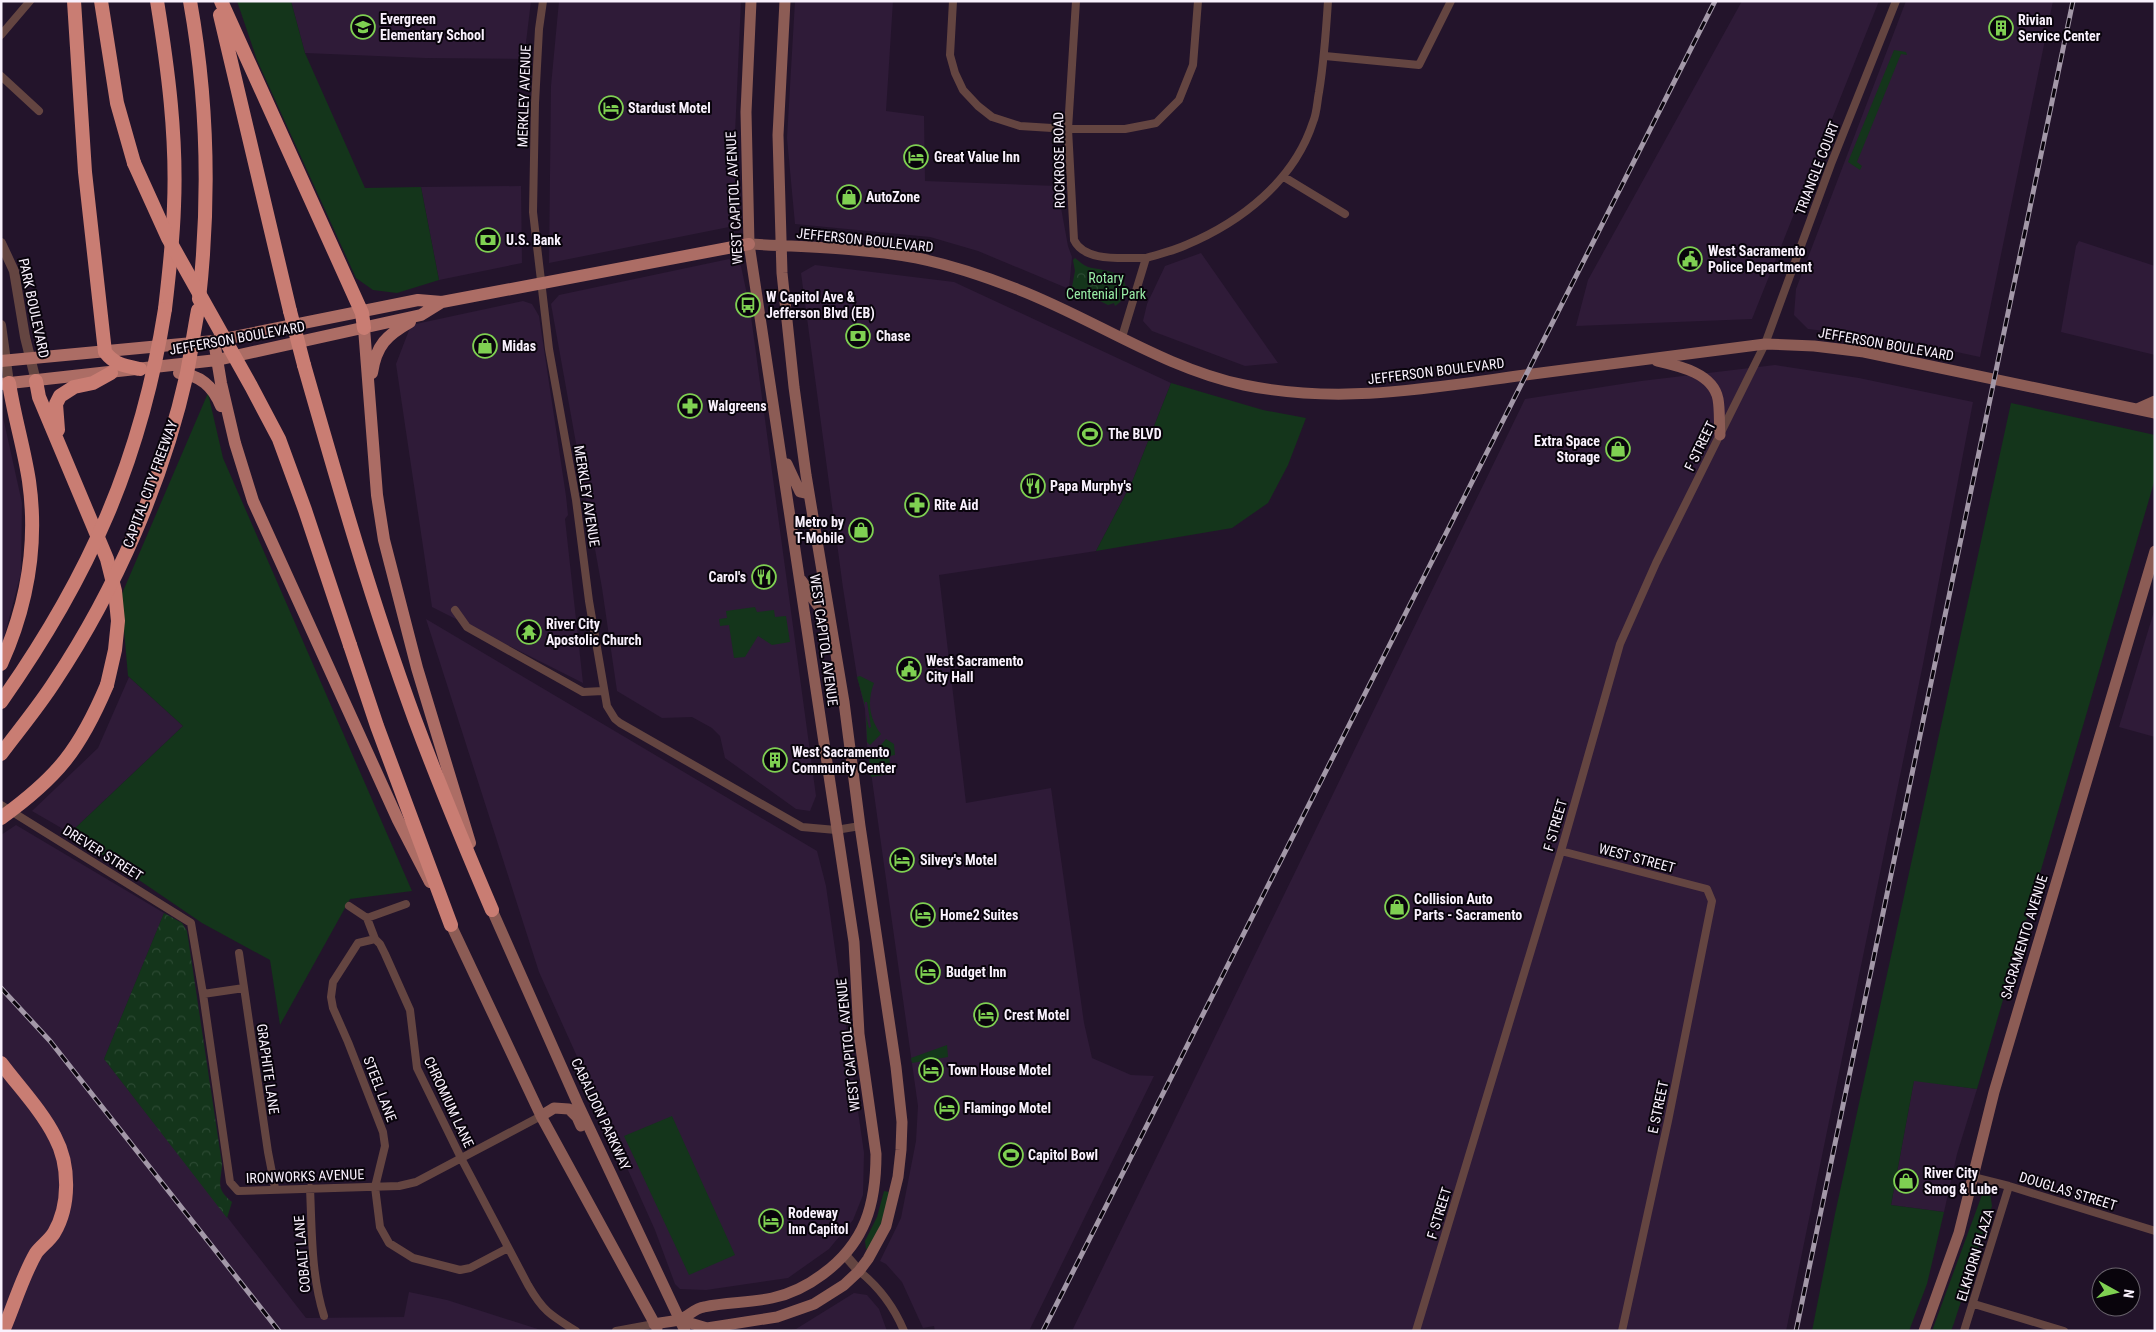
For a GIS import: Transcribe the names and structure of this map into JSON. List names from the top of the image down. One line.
{"streets":{"highway":["CAPITAL CITY FREEWAY"],"main road":["WEST CAPITOL AVENUE","JEFFERSON BOULEVARD","SACRAMENTO AVENUE","CABALDON PARKWAY"],"street":["MERKLEY AVENUE","ROCKROSE ROAD","TRIANGLE COURT","PARK BOULEVARD","F STREET","DREVER STREET","WEST STREET","GRAPHITE LANE","STEEL LANE","CHROMIUM LANE","E STREET","IRONWORKS AVENUE","DOUGLAS STREET","COBALT LANE","ELKHORN PLAZA"]},"crossings":[["MERKLEY AVENUE","WEST CAPITOL AVENUE"],["MERKLEY AVENUE","JEFFERSON BOULEVARD"],["TRIANGLE COURT","JEFFERSON BOULEVARD"],["TRIANGLE COURT","F STREET"],["WEST CAPITOL AVENUE","JEFFERSON BOULEVARD"],["WEST CAPITOL AVENUE","CABALDON PARKWAY"],["JEFFERSON BOULEVARD","PARK BOULEVARD"],["JEFFERSON BOULEVARD","F STREET"],["F STREET","WEST STREET"],["DREVER STREET","IRONWORKS AVENUE"],["WEST STREET","E STREET"],["SACRAMENTO AVENUE","DOUGLAS STREET"],["GRAPHITE LANE","IRONWORKS AVENUE"],["STEEL LANE","CHROMIUM LANE"],["STEEL LANE","IRONWORKS AVENUE"],["CHROMIUM LANE","IRONWORKS AVENUE"],["IRONWORKS AVENUE","COBALT LANE"],["DOUGLAS STREET","ELKHORN PLAZA"]],"parks":["Rotary Centenial Park"],"places":{"school or university":["Evergreen Elementary School"],"building":["Rivian Service Center","West Sacramento Community Center"],"hotel":["Stardust Motel","Great Value Inn","Silvey's Motel","Home2 Suites","Budget Inn","Crest Motel","Town House Motel","Flamingo Motel","Rodeway Inn Capitol"],"shop":["AutoZone","Midas","Extra Space Storage","Metro by T-Mobile","Collision Auto Parts - Sacramento","River City Smog & Lube"],"bank":["U.S. Bank","Chase"],"public building":["West Sacramento Police Department","West Sacramento City Hall"],"bus stop":["W Capitol Ave & Jefferson Blvd (EB)"],"pharmacy":["Walgreens","Rite Aid"],"sports":["The BLVD","Capitol Bowl"],"restaurant":["Papa Murphy's","Carol's"],"temple":["River City Apostolic Church"]},"north":"right"}
